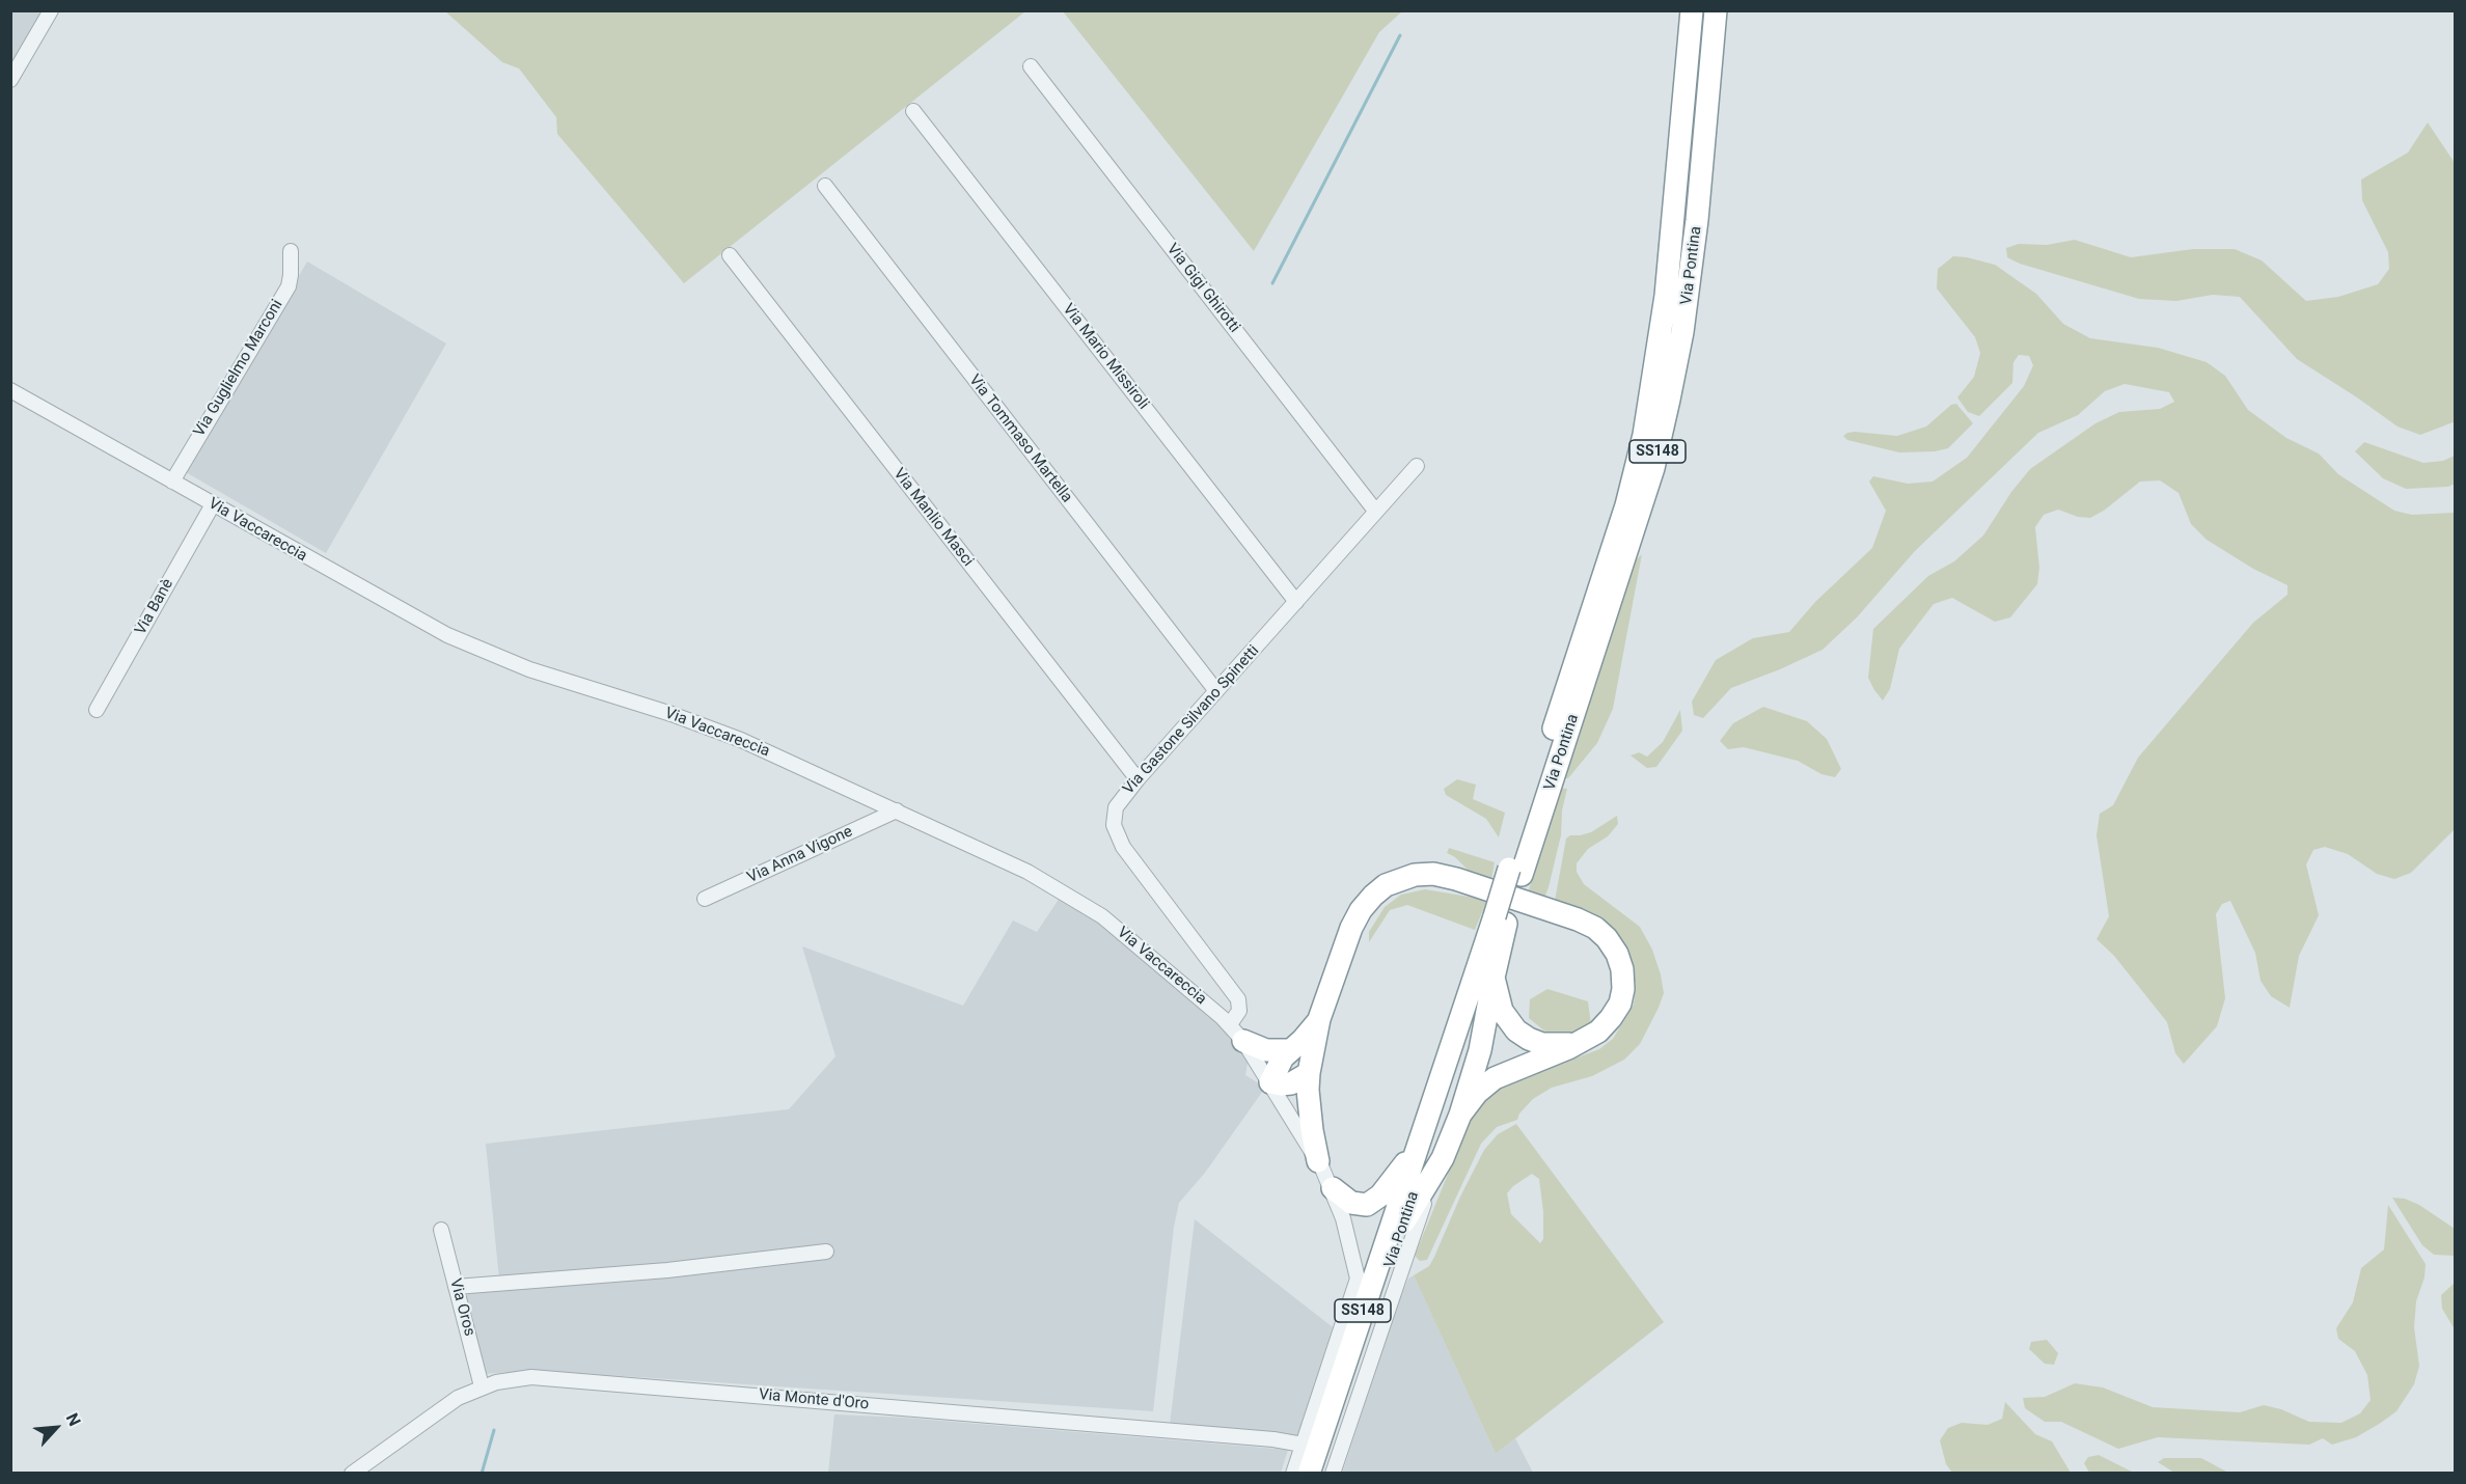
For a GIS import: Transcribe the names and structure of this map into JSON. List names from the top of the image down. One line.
{"streets":{"highway":["Via Pontina","SS148"],"street":["Via Gigi Ghirotti","Via Mario Missiroli","Via Guglielmo Marconi","Via Tommaso Martella","Via Manlio Masci","Via Vaccareccia","Via Banè","Via Gastone Silvano Spinetti","Via Anna Vigone","Via Oros","Via Monte d'Oro"]},"crossings":[["Via Gigi Ghirotti","Via Gastone Silvano Spinetti"],["Via Mario Missiroli","Via Gastone Silvano Spinetti"],["Via Guglielmo Marconi","Via Vaccareccia"],["Via Tommaso Martella","Via Gastone Silvano Spinetti"],["Via Manlio Masci","Via Gastone Silvano Spinetti"],["Via Vaccareccia","Via Banè"],["Via Vaccareccia","Via Gastone Silvano Spinetti"],["Via Vaccareccia","Via Anna Vigone"],["Via Oros","Via Monte d'Oro"]],"north":"top right"}
